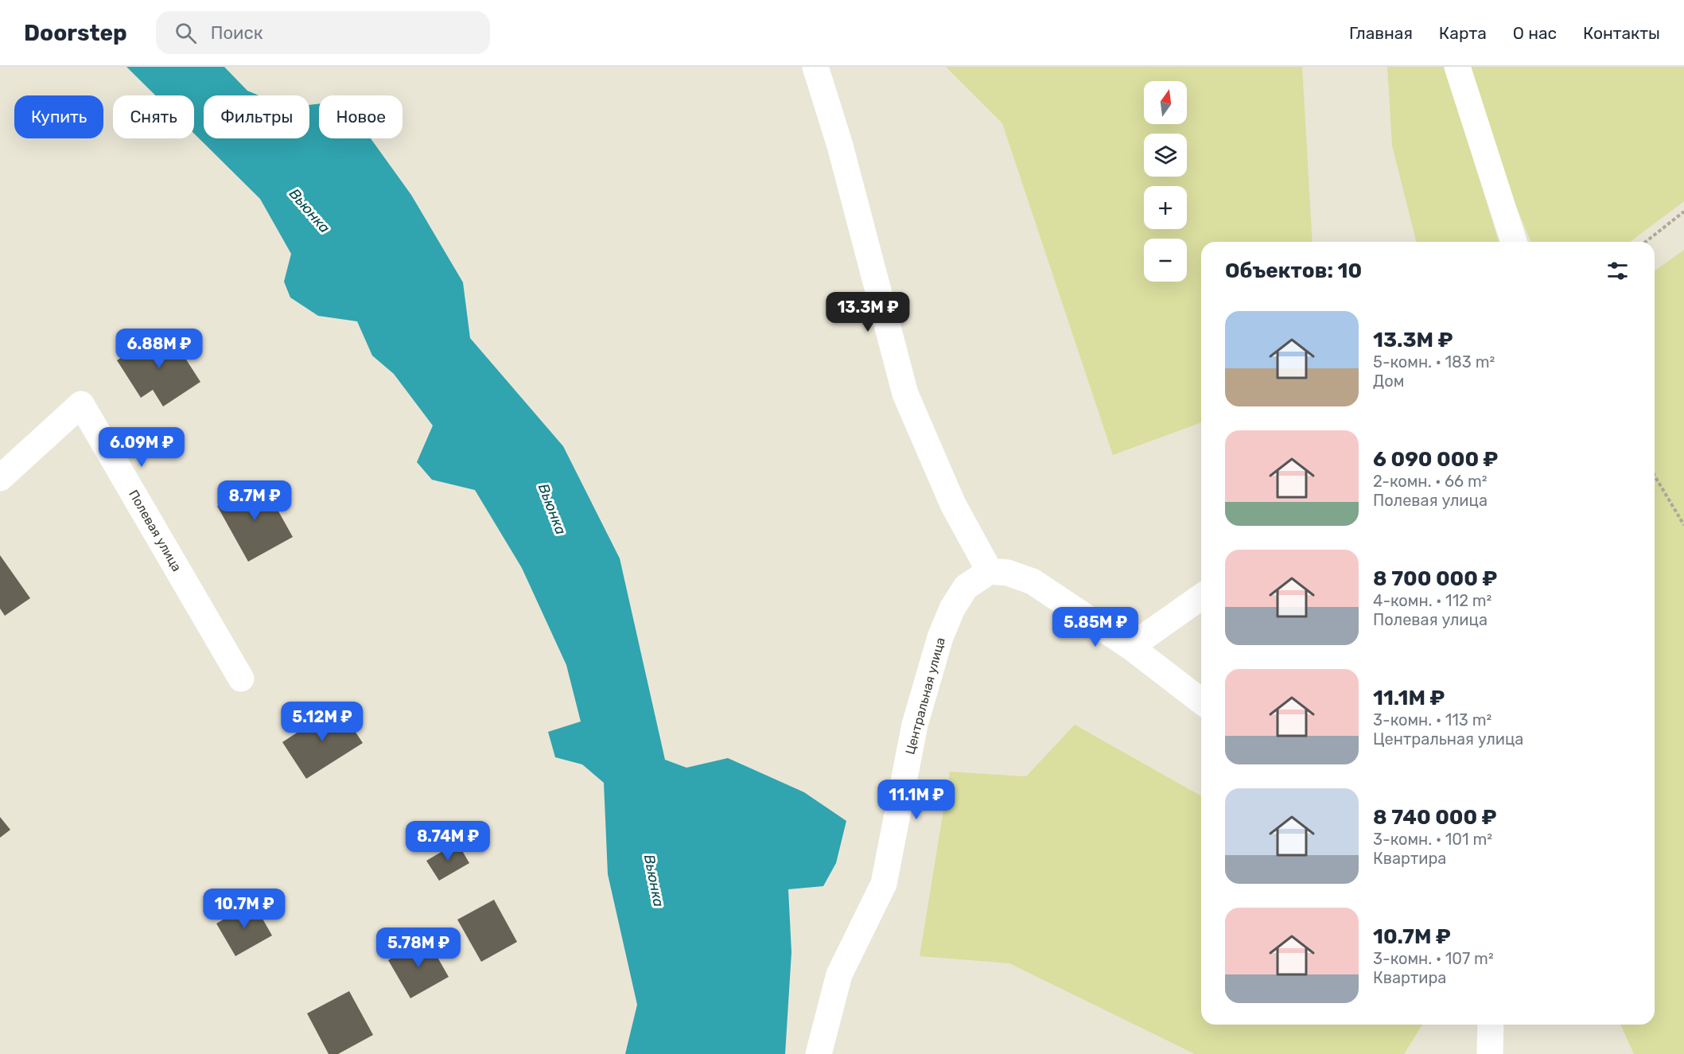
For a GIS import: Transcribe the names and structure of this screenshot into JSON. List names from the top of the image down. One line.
{"streets":{"street":["Полевая улица","Центральная улица"]},"water":["Вьюнка"],"north":"top","page":{"header":"Doorstep","search":"Поиск","nav":["Главная","Карта","О нас","Контакты"],"map_buttons":["+","−"],"chip":["Купить","Снять","Фильтры","Новое"],"heading":"Объектов: 10","price":["13.3M ₽","6.88M ₽","6.09M ₽","8.7M ₽","5.85M ₽","5.12M ₽","11.1M ₽","8.74M ₽","10.7M ₽","5.78M ₽"],"list":[{"name":"13.3M ₽","note":"5-комн. · 183 m² · Дом"},{"name":"6 090 000 ₽","note":"2-комн. · 66 m² · Полевая улица"},{"name":"8 700 000 ₽","note":"4-комн. · 112 m² · Полевая улица"},{"name":"11.1M ₽","note":"3-комн. · 113 m² · Центральная улица"},{"name":"8 740 000 ₽","note":"3-комн. · 101 m² · Квартира"},{"name":"10.7M ₽","note":"3-комн. · 107 m² · Квартира"}]}}
